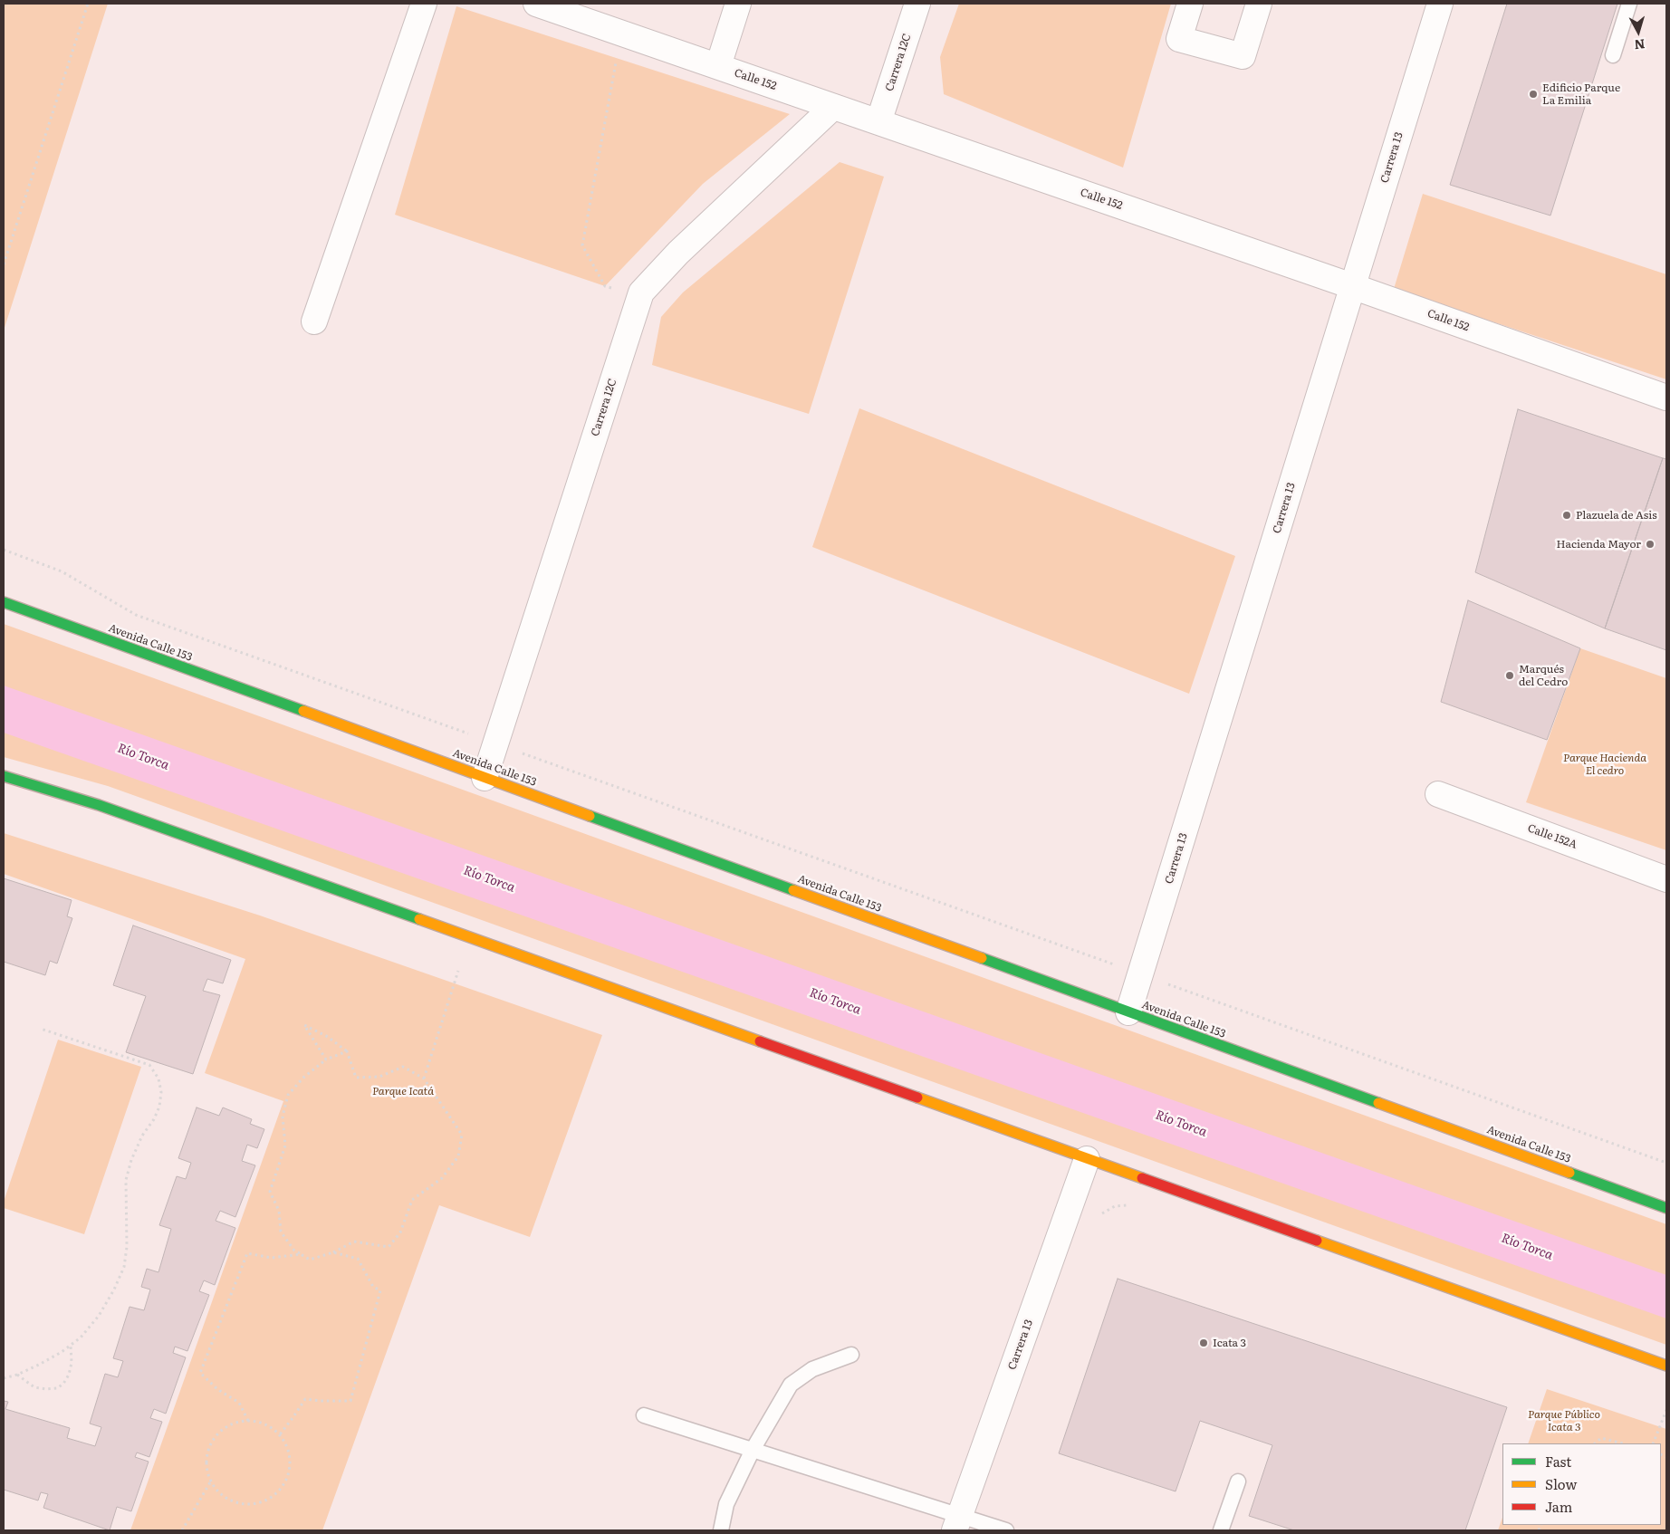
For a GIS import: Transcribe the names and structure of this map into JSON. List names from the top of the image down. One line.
{"streets":{"main road":["Avenida Calle 153"],"street":["Carrera 12C","Calle 152","Carrera 13","Calle 152A"]},"crossings":[["Carrera 12C","Calle 152"],["Carrera 12C","Avenida Calle 153"],["Calle 152","Carrera 13"],["Carrera 13","Avenida Calle 153"]],"water":["Río Torca"],"parks":["Parque Hacienda El cedro","Parque Icatá","Parque Público Icata 3"],"places":["Edificio Parque La Emilia","Plazuela de Asis","Hacienda Mayor","Marqués del Cedro","Icata 3"],"legend":["Fast","Slow","Jam"],"north":"bottom"}
